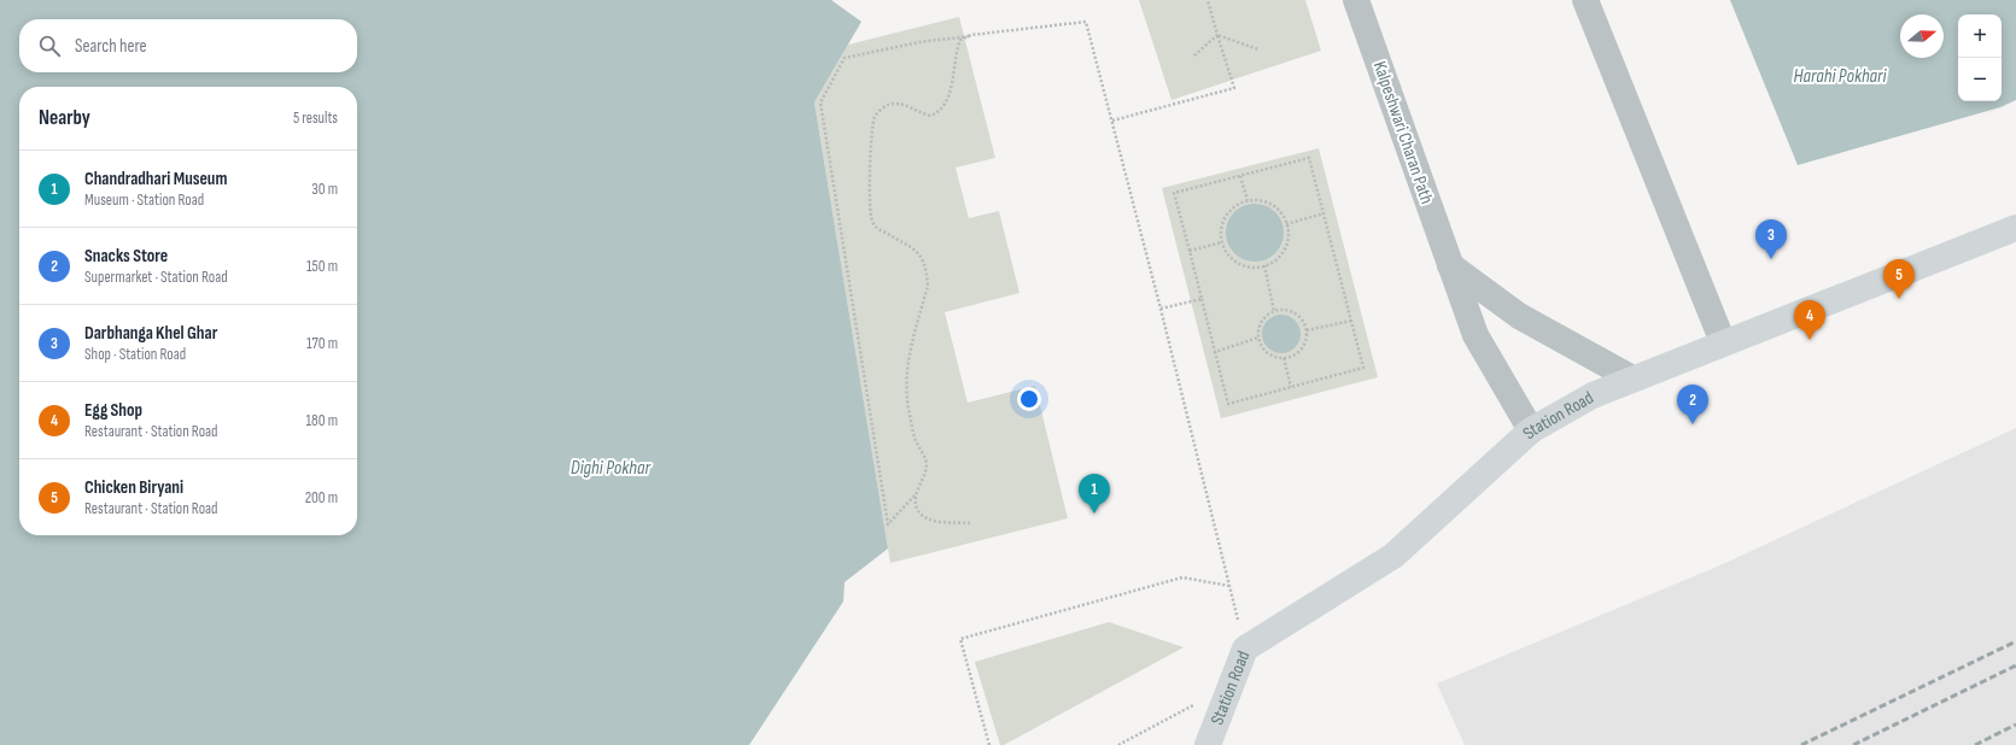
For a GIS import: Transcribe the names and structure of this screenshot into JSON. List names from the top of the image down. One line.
{"streets":{"main road":["Station Road"],"street":["Kalpeshwari Charan Path"]},"crossings":[["Kalpeshwari Charan Path","Station Road"]],"water":["Harahi Pokhari","Dighi Pokhar"],"north":"right","page":{"map_buttons":["+","−"],"search":"Search here","heading":["Nearby","5 results"],"list":[{"mark":"1","name":"Chandradhari Museum","note":"Museum · Station Road","value":"30 m"},{"mark":"2","name":"Snacks Store","note":"Supermarket · Station Road","value":"150 m"},{"mark":"3","name":"Darbhanga Khel Ghar","note":"Shop · Station Road","value":"170 m"},{"mark":"4","name":"Egg Shop","note":"Restaurant · Station Road","value":"180 m"},{"mark":"5","name":"Chicken Biryani","note":"Restaurant · Station Road","value":"200 m"}],"pins":["3","5","4","2","1"]}}
